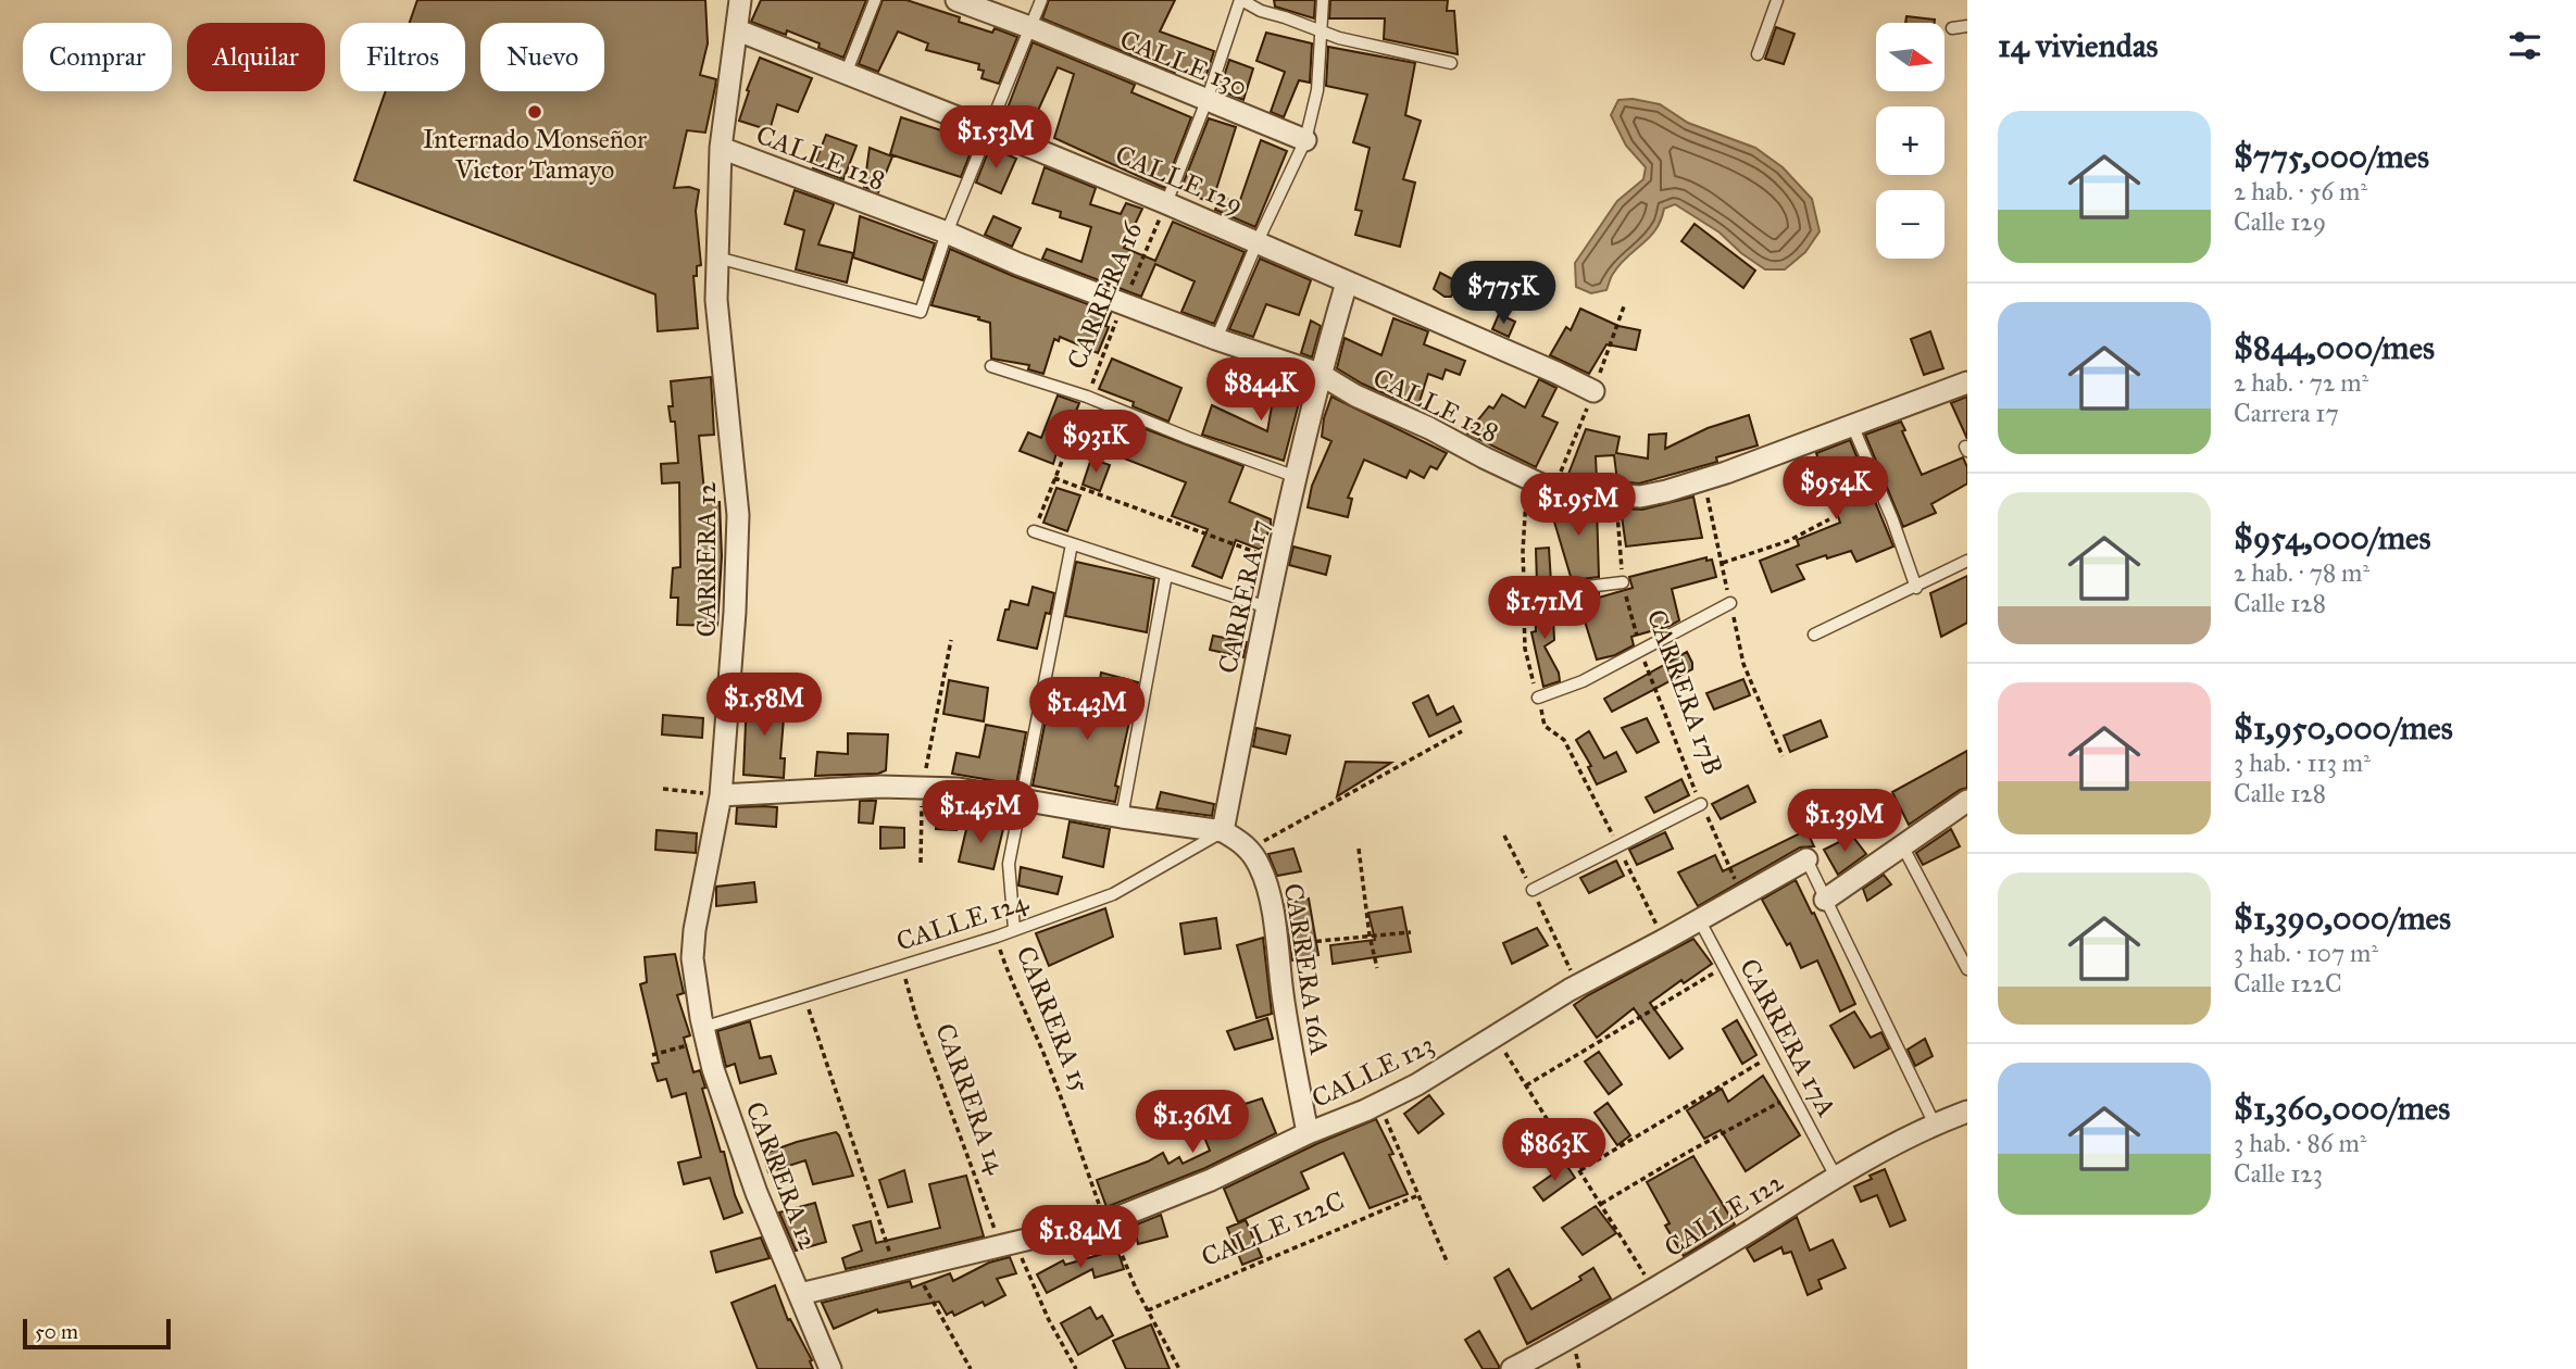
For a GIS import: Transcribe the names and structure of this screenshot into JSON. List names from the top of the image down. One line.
{"streets":{"street":["CALLE 130","CALLE 128","CALLE 129","CARRERA 12","CARRERA 17","CARRERA 16A","CALLE 123","CALLE 122"],"lane":["CALLE 124","CARRERA 15","CARRERA 17A"],"path":["CARRERA 16","CARRERA 17B","CARRERA 14","CALLE 122C"]},"crossings":[["CALLE 128","CARRERA 16"],["CALLE 128","CARRERA 12"],["CALLE 128","CARRERA 17"],["CALLE 128","CARRERA 17B"],["CALLE 129","CARRERA 16"],["CALLE 129","CARRERA 12"],["CALLE 129","CARRERA 17"],["CARRERA 12","CALLE 124"],["CARRERA 12","CALLE 123"],["CARRERA 17","CALLE 124"],["CARRERA 17","CARRERA 16A"],["CARRERA 17B","CALLE 123"],["CALLE 124","CARRERA 16A"],["CALLE 124","CARRERA 15"],["CALLE 124","CARRERA 14"],["CARRERA 16A","CALLE 123"],["CARRERA 15","CALLE 123"],["CARRERA 15","CALLE 122C"],["CARRERA 17A","CALLE 123"],["CARRERA 17A","CALLE 122"],["CALLE 123","CARRERA 14"]],"places":["Internado Monseñor Victor Tamayo"],"scale_bar":"50 m","north":"right","page":{"heading":"14 viviendas","map_buttons":["+","−"],"chip":["Comprar","Alquilar","Filtros","Nuevo"],"list":[{"name":"$775,000/mes","note":"2 hab. · 56 m² · Calle 129"},{"name":"$844,000/mes","note":"2 hab. · 72 m² · Carrera 17"},{"name":"$954,000/mes","note":"2 hab. · 78 m² · Calle 128"},{"name":"$1,950,000/mes","note":"3 hab. · 113 m² · Calle 128"},{"name":"$1,390,000/mes","note":"3 hab. · 107 m² · Calle 122C"},{"name":"$1,360,000/mes","note":"3 hab. · 86 m² · Calle 123"}],"price":["$1.53M","$775K","$844K","$931K","$954K","$1.95M","$1.71M","$1.58M","$1.43M","$1.45M","$1.39M","$1.36M","$863K","$1.84M"],"scale":"50 m"}}
